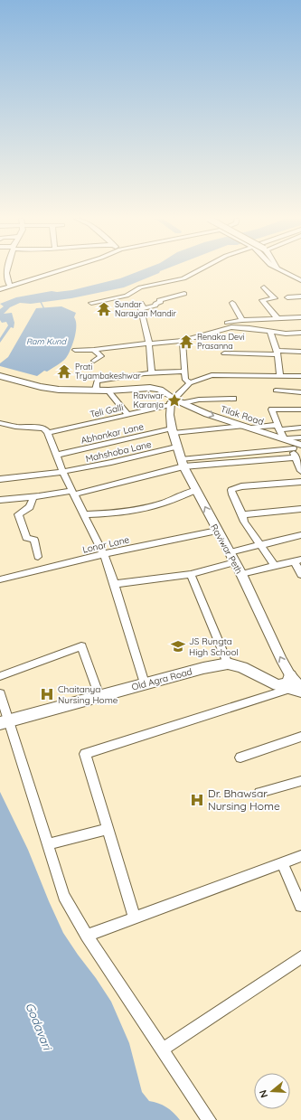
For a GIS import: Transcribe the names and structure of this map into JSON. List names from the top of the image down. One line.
{"streets":{"highway":["Old Agra Road"],"main road":["Tilak Road","Raviwar Peth"],"street":["Teli Galli","Abhonkar Lane","Mahshoba Lane","Lonar Lane"]},"crossings":[["Teli Galli","Tilak Road"],["Teli Galli","Raviwar Peth"],["Tilak Road","Abhonkar Lane"],["Tilak Road","Raviwar Peth"],["Abhonkar Lane","Raviwar Peth"],["Mahshoba Lane","Raviwar Peth"],["Lonar Lane","Raviwar Peth"],["Raviwar Peth","Old Agra Road"]],"one_way":["Raviwar Peth"],"water":["Ram Kund","Godavari"],"places":{"temple":["Sundar Narayan Mandir","Renaka Devi Prasanna","Prati Tryambakeshwar"],"place":["Raviwar Karanja"],"school or university":["JS Rungta High School"],"hospital":["Chaitanya Nursing Home","Dr. Bhawsar Nursing Home"]},"north":"left"}
